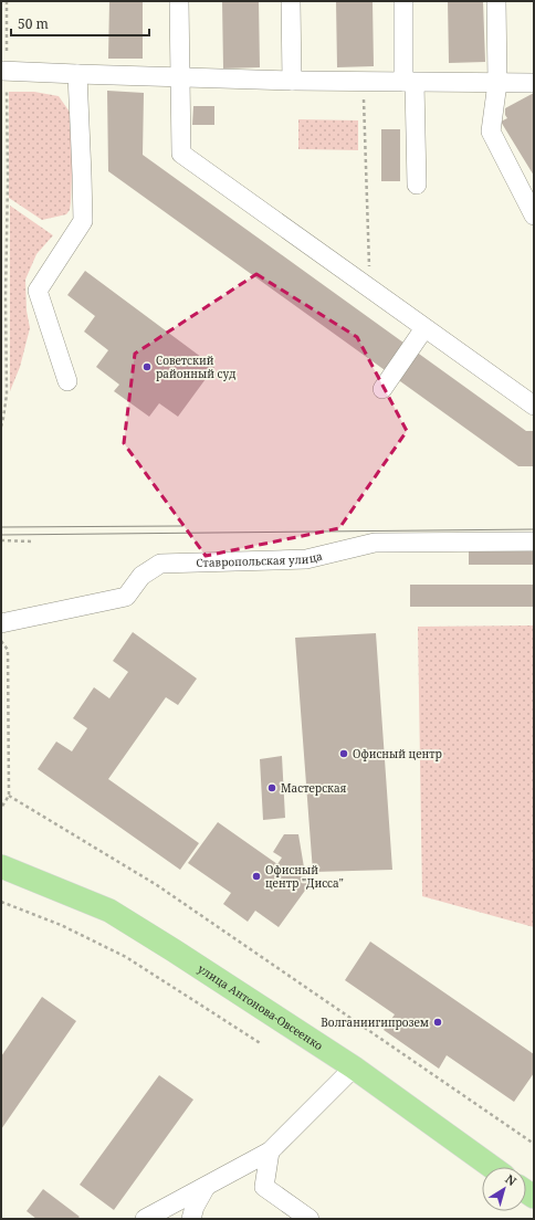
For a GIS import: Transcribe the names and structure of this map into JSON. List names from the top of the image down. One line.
{"streets":{"main road":["улица Антонова-Овсеенко"],"street":["Ставропольская улица"]},"places":["Советский районный суд","Офисный центр","Мастерская","Офисный центр \"Дисса\"","Волганиигипрозем"],"scale_bar":"50 m","north":"top right"}
